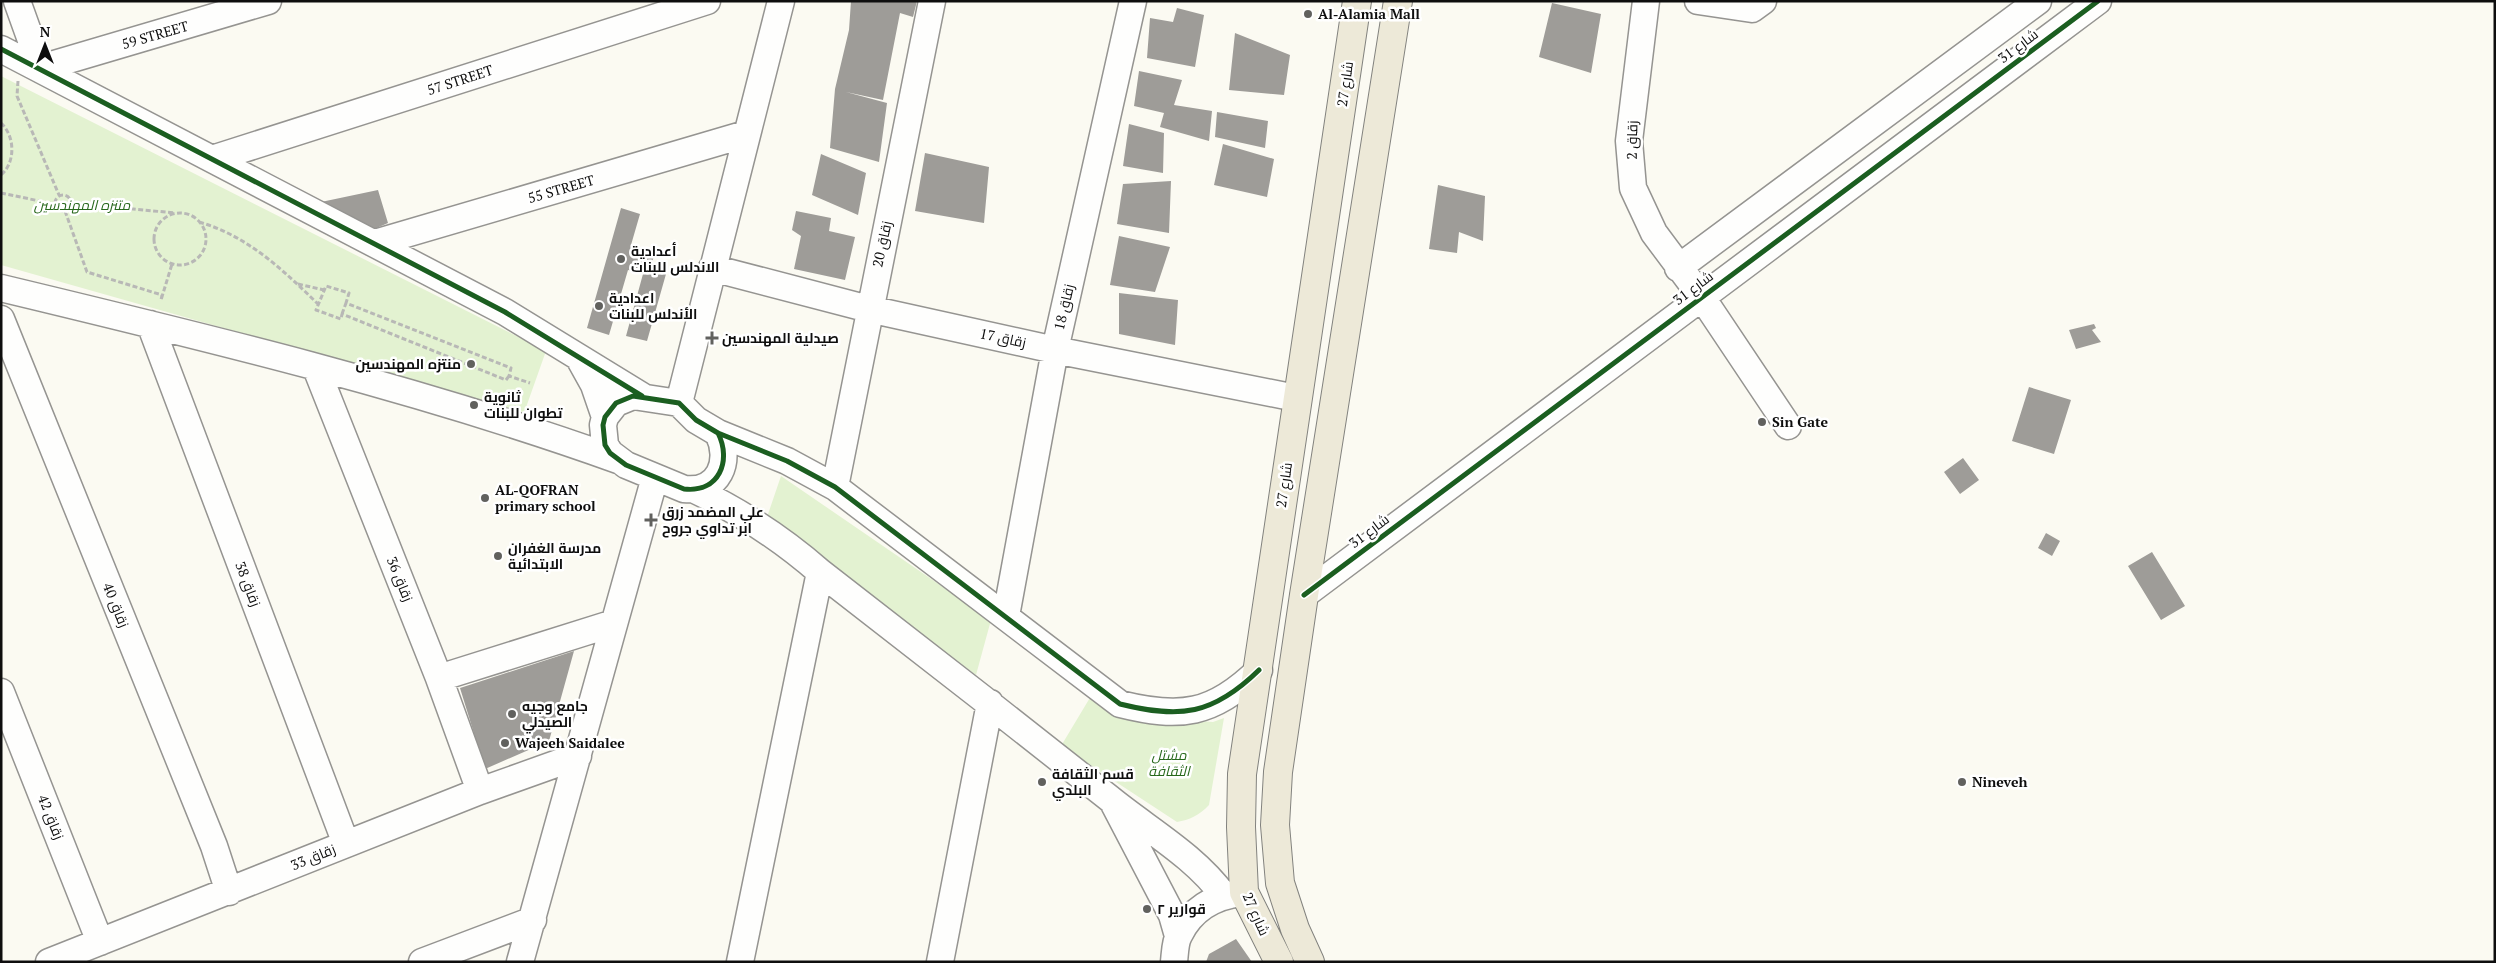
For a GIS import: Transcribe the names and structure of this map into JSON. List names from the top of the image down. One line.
{"streets":{"main road":["شارع 27"],"street":["59 STREET","شارع 31","57 STREET","زقاق 2","55 STREET","زقاق 20","زقاق 18","زقاق 17","زقاق 36","زقاق 38","زقاق 40","زقاق 42","زقاق 33"]},"crossings":[["شارع 31","زقاق 2"],["شارع 27","زقاق 17"],["زقاق 20","زقاق 17"],["زقاق 18","زقاق 17"],["زقاق 36","زقاق 33"],["زقاق 38","زقاق 33"],["زقاق 40","زقاق 33"],["زقاق 42","زقاق 33"]],"parks":["متنزه المهندسين","مشتل الثقافة"],"places":{"other":["Al-Alamia Mall","أعدادية الاندلس للبنات","اعدادية الأندلس للبنات","منتزه المهندسين","ثانوية تطوان للبنات","Sin Gate","AL-QOFRAN primary school","مدرسة الغفران الابتدائية","جامع وجيه الصيدلي","Wajeeh Saidalee","قسم الثقافة البلدي","Nineveh","قوارير ٢"],"health":["صيدلية المهندسين","علي المضمد زرق ابر تداوي جروح"]},"north":"top"}
